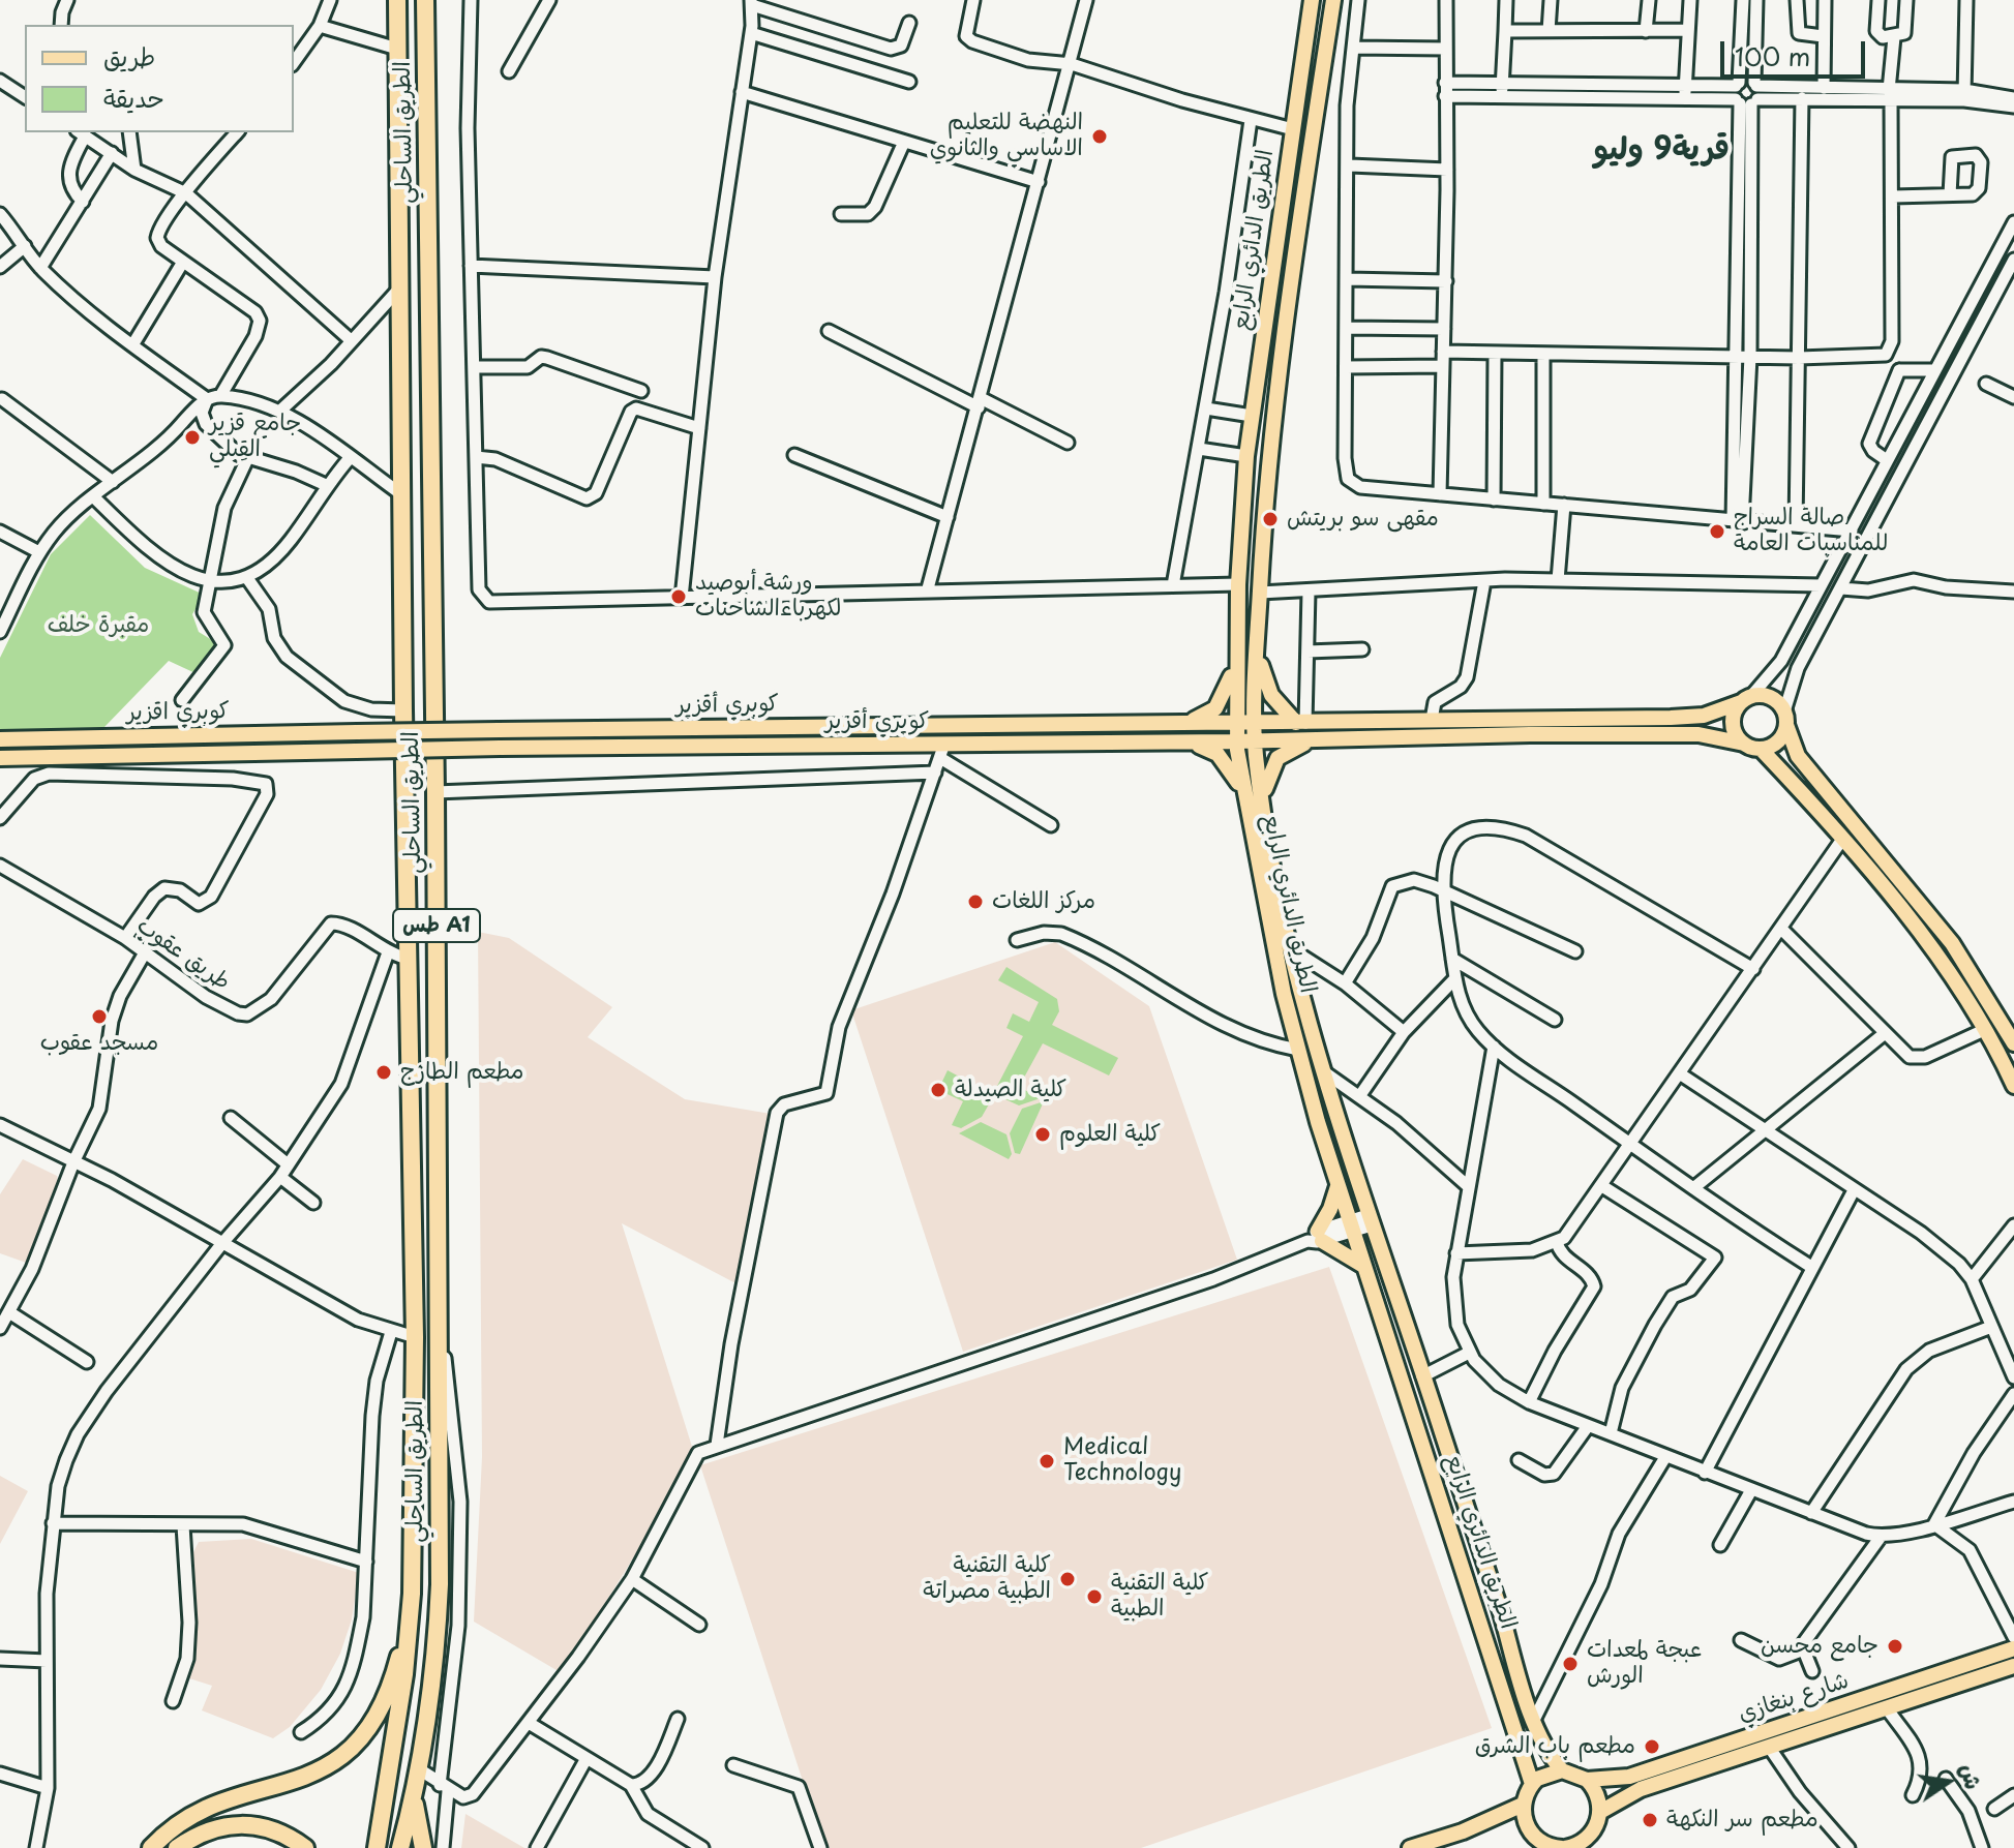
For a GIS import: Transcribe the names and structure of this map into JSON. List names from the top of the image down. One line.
{"streets":{"highway":["الطريق الساحلي","طس A1"],"main road":["الطريق الدائري الرابع","كوبري أقزير","كوبري اقزير","كويري أقزير","شارع بنغازي"],"street":["طريق عقوب"]},"crossings":[["الطريق الساحلي","طريق عقوب"],["الطريق الدائري الرابع","كوبري أقزير"],["الطريق الدائري الرابع","كويري أقزير"],["الطريق الدائري الرابع","شارع بنغازي"],["كوبري أقزير","كوبري اقزير"]],"districts":["قرية9 وليو"],"parks":["مقبرة خلف"],"places":["النهضة للتعليم الاساسي والثانوي","جامع قزير القِبلي","مقهى سو بريتش","صالة السراج للمناسبات العامة","ورشة أبوصيد لكهرباءالشاحنات","مركز اللغات","مسجد عقوب","مطعم الطازج","كلية الصيدلة","كلية العلوم","Medical Technology","كلية التقنية الطبية مصراتة","كلية التقنية الطبية","جامع محسن","عبجة لمعدات الورش","مطعم باب الشرق","مطعم سر النكهة"],"legend":["طريق","حديقة"],"scale_bar":"100 m","north":"right"}
